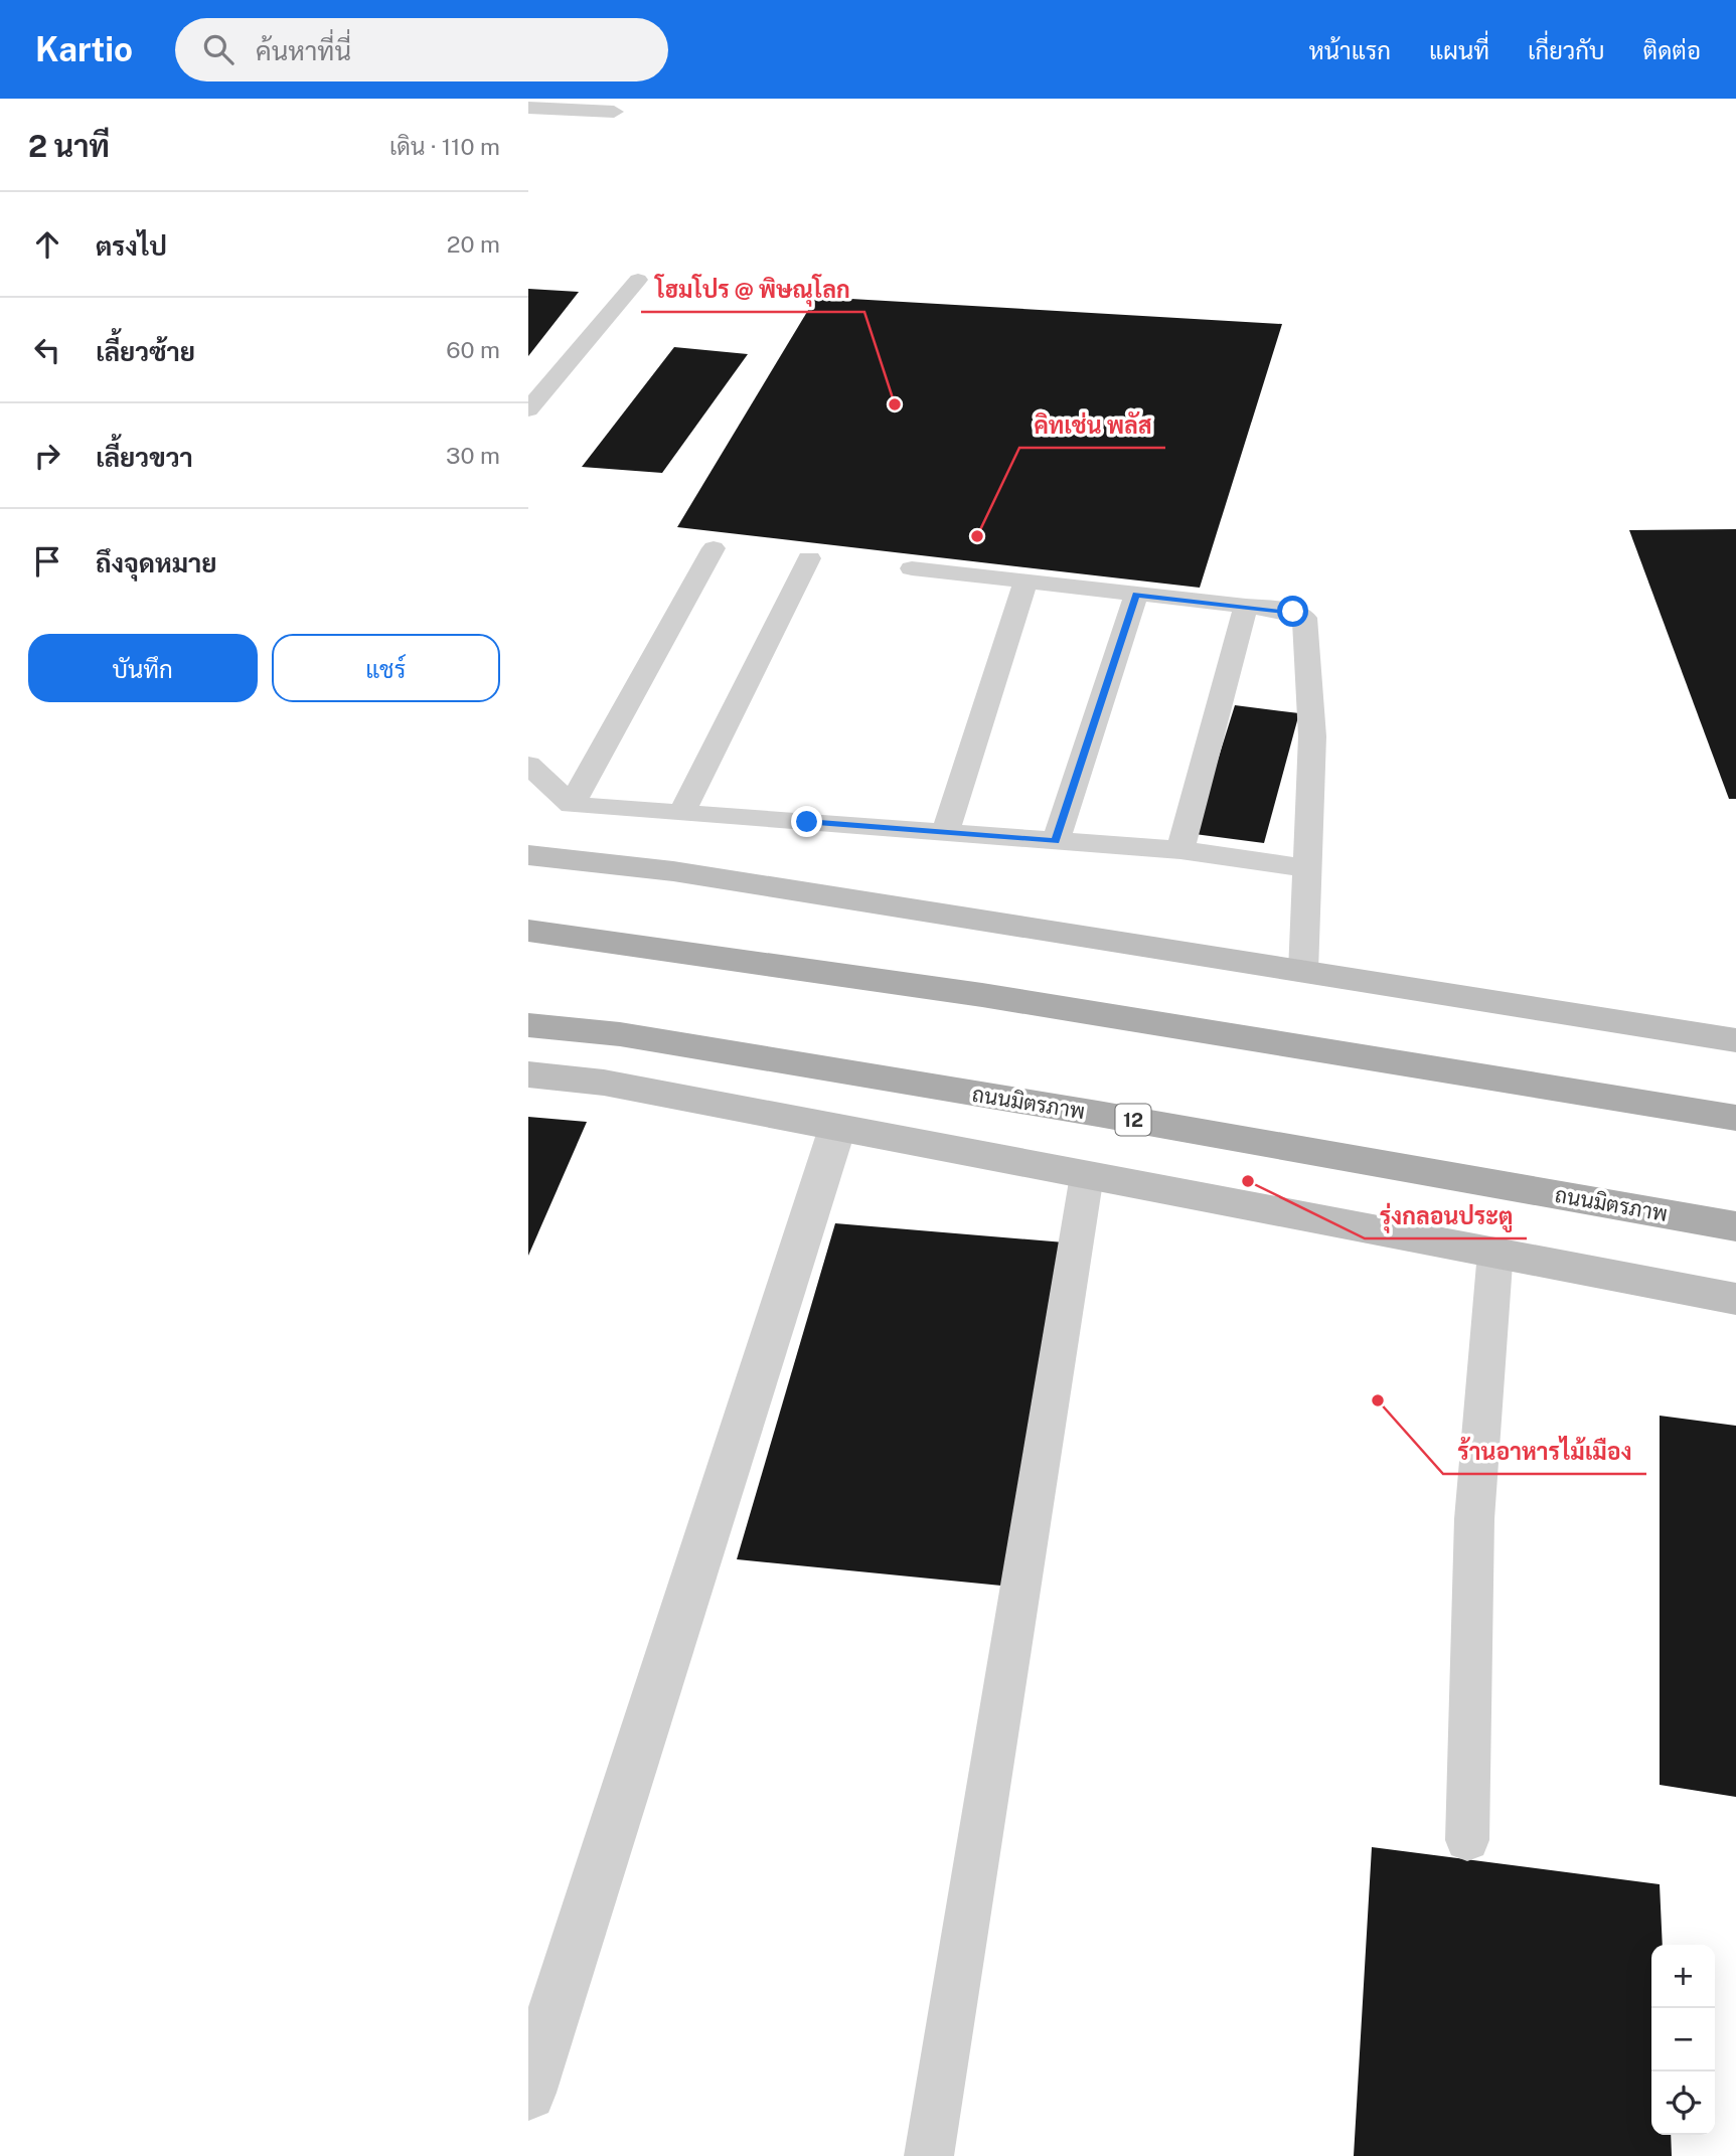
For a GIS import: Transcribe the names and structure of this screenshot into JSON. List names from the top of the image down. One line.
{"streets":{"main road":["ถนนมิตรภาพ","12"]},"places":["โฮมโปร @ พิษณุโลก","คิทเช่น พลัส","รุ่งกลอนประตู","ร้านอาหารไม้เมือง"],"page":{"header":"Kartio","search":"ค้นหาที่นี่","nav":["หน้าแรก","แผนที่","เกี่ยวกับ","ติดต่อ"],"heading":["2 นาที","เดิน · 110 m"],"list":[["ตรงไป","20 m"],["เลี้ยวซ้าย","60 m"],["เลี้ยวขวา","30 m"],"ถึงจุดหมาย"],"buttons":["บันทึก","แชร์"],"map_buttons":["+","−"]}}
